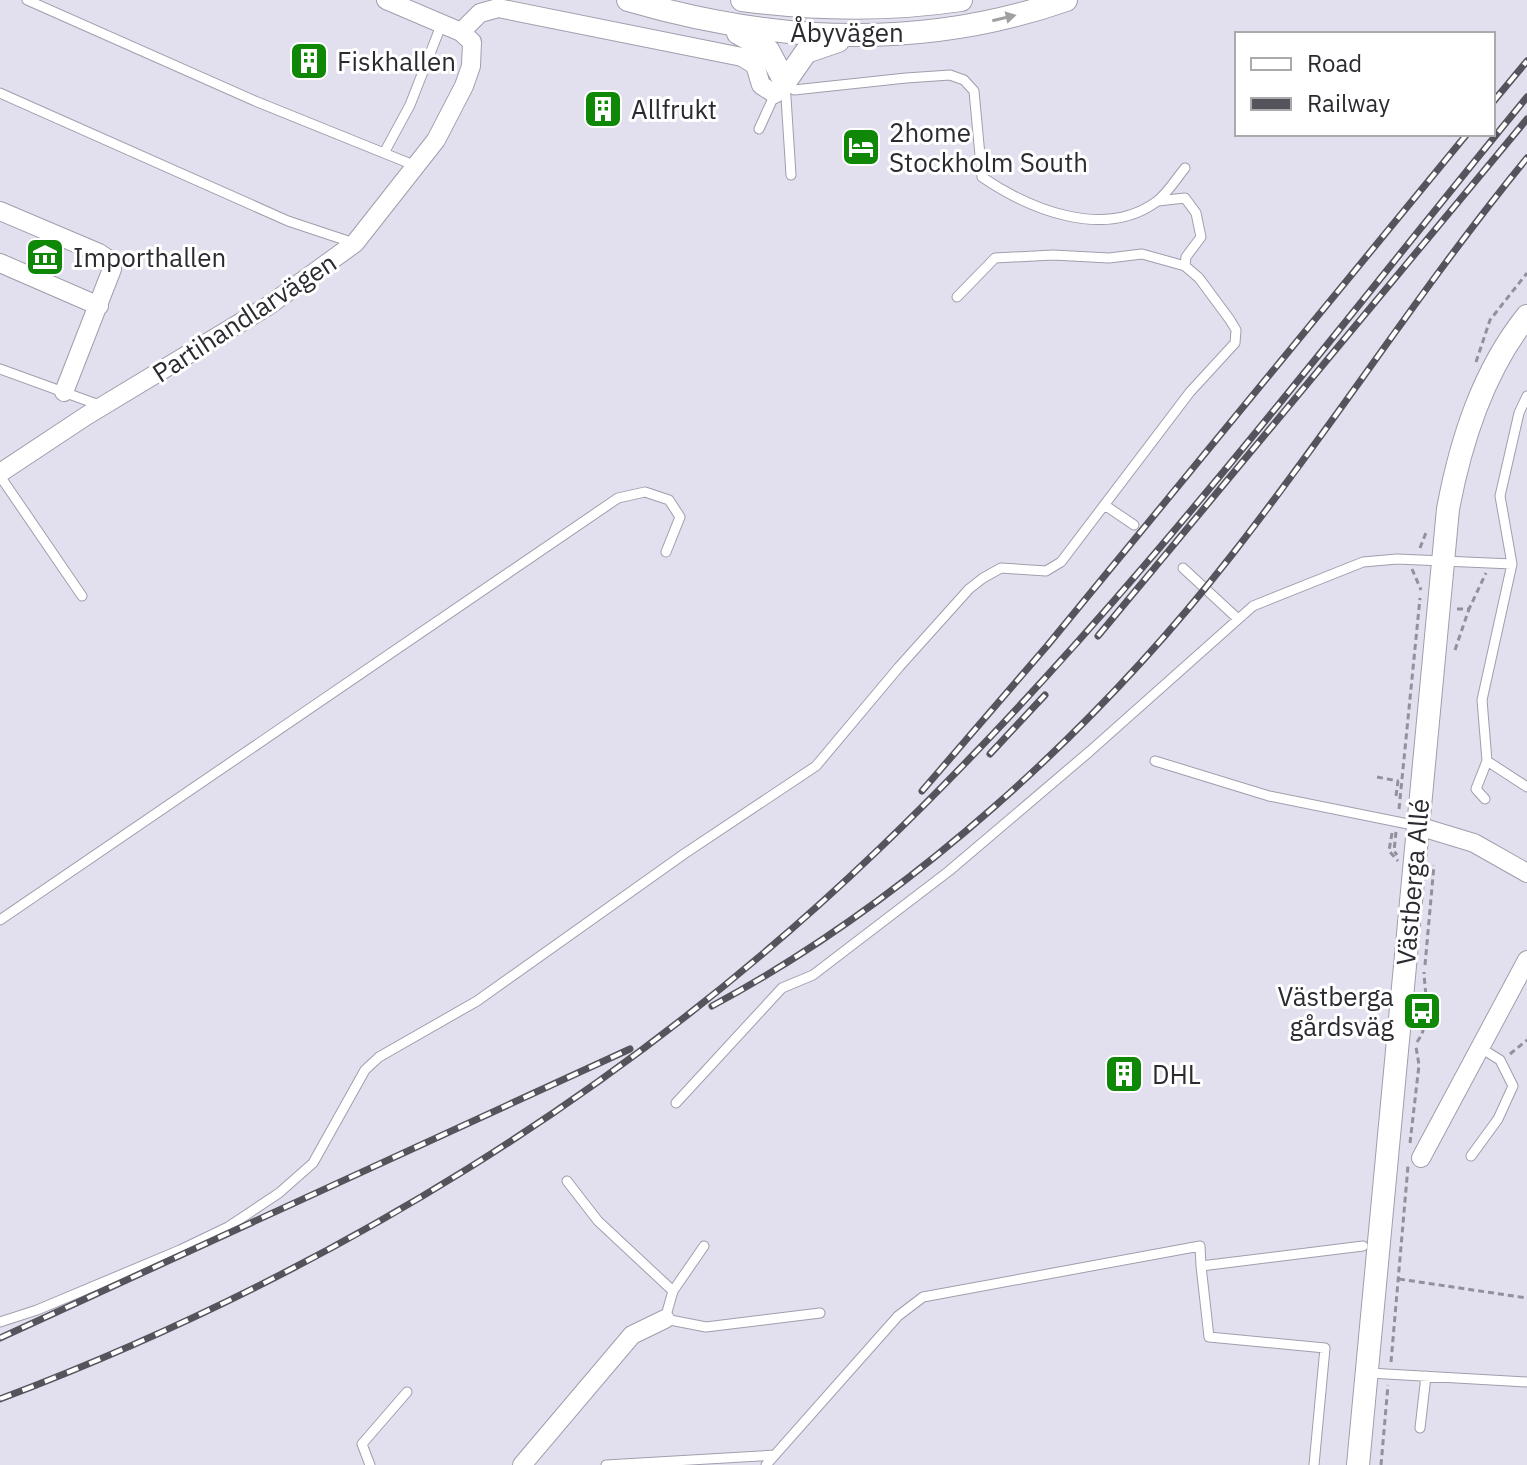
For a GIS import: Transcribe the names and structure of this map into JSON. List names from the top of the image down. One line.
{"streets":{"street":["Åbyvägen","Partihandlarvägen","Västberga Allé"]},"places":{"building":["Fiskhallen","Allfrukt","DHL"],"hotel":["2home Stockholm South"],"museum":["Importhallen"],"bus stop":["Västberga gårdsväg"]},"legend":["Road","Railway"]}
